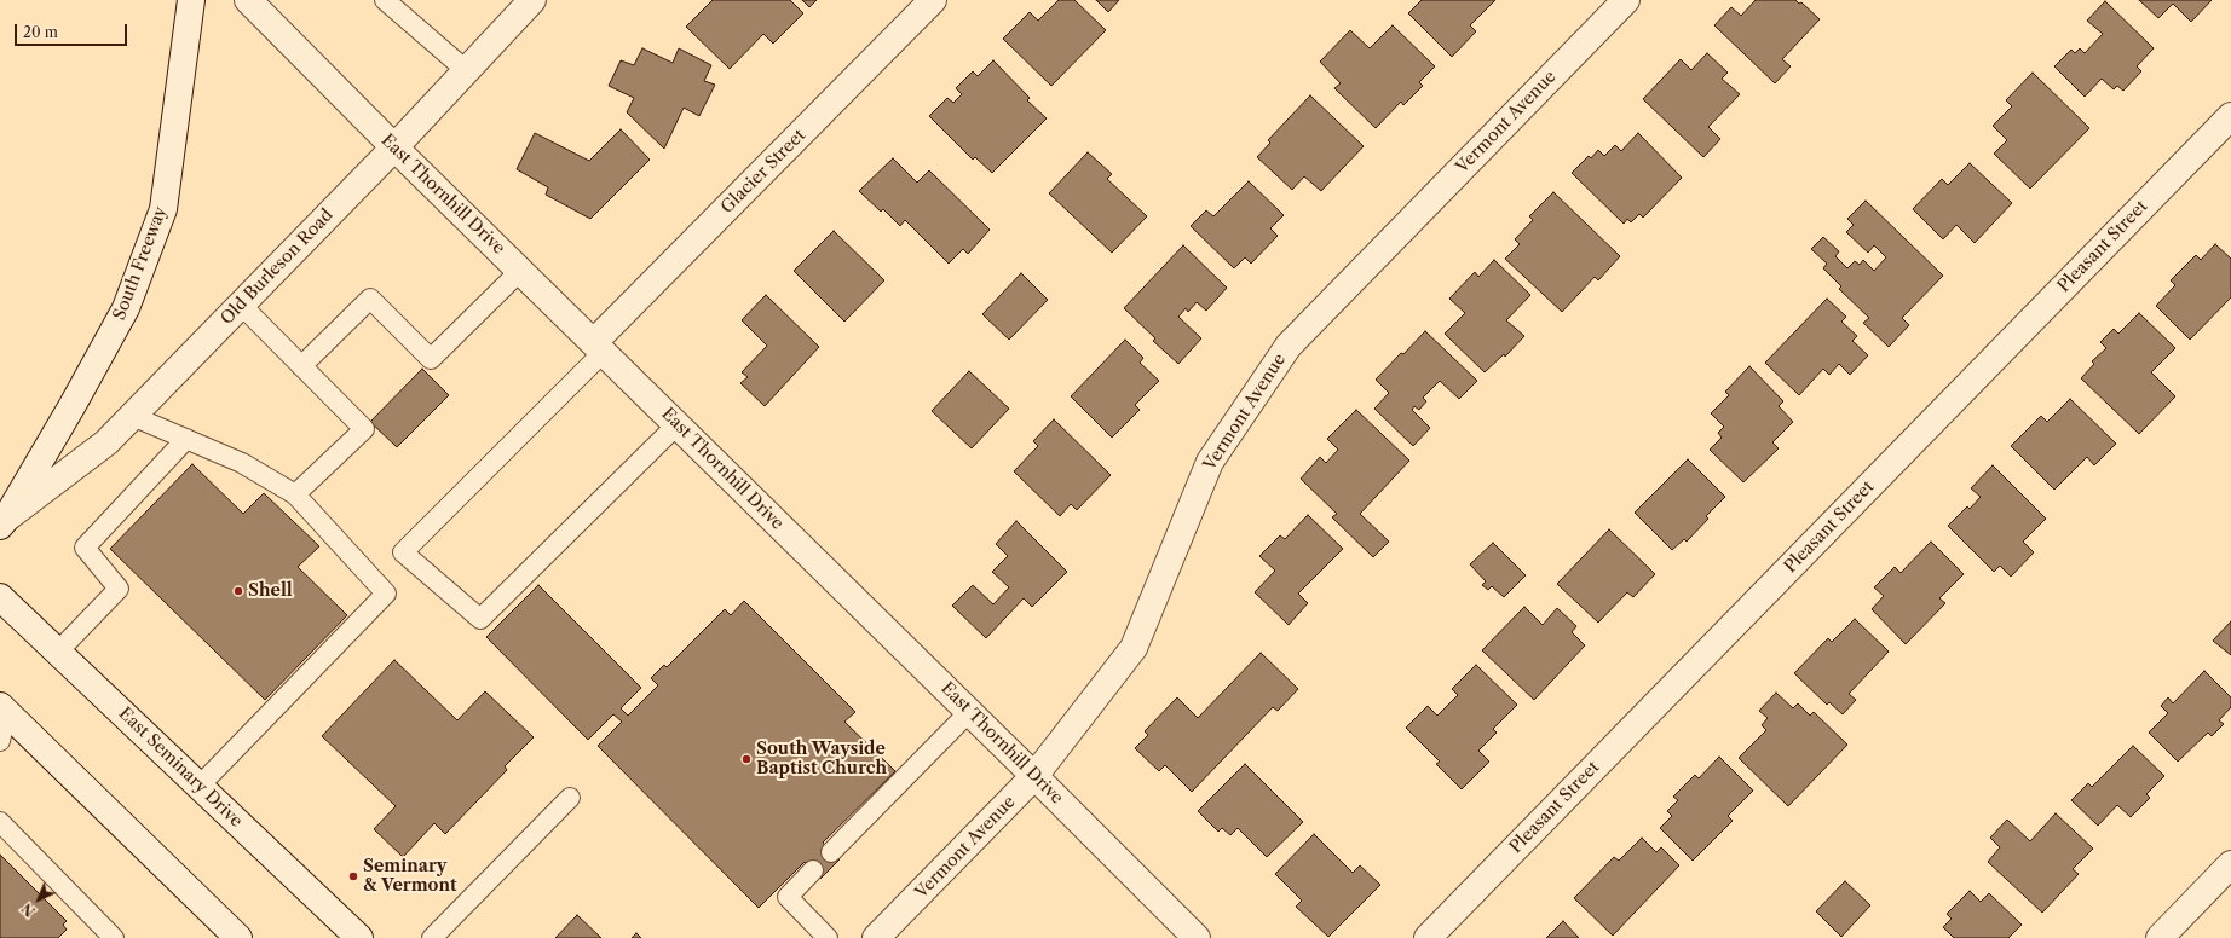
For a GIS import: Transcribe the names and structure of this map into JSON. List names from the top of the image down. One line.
{"streets":{"street":["Vermont Avenue","Glacier Street","East Thornhill Drive","Pleasant Street","South Freeway","Old Burleson Road","East Seminary Drive"]},"crossings":[["Vermont Avenue","East Thornhill Drive"],["Glacier Street","East Thornhill Drive"],["East Thornhill Drive","Old Burleson Road"],["South Freeway","Old Burleson Road"]],"places":["Shell","South Wayside Baptist Church","Seminary & Vermont"],"scale_bar":"20 m","north":"bottom left"}
